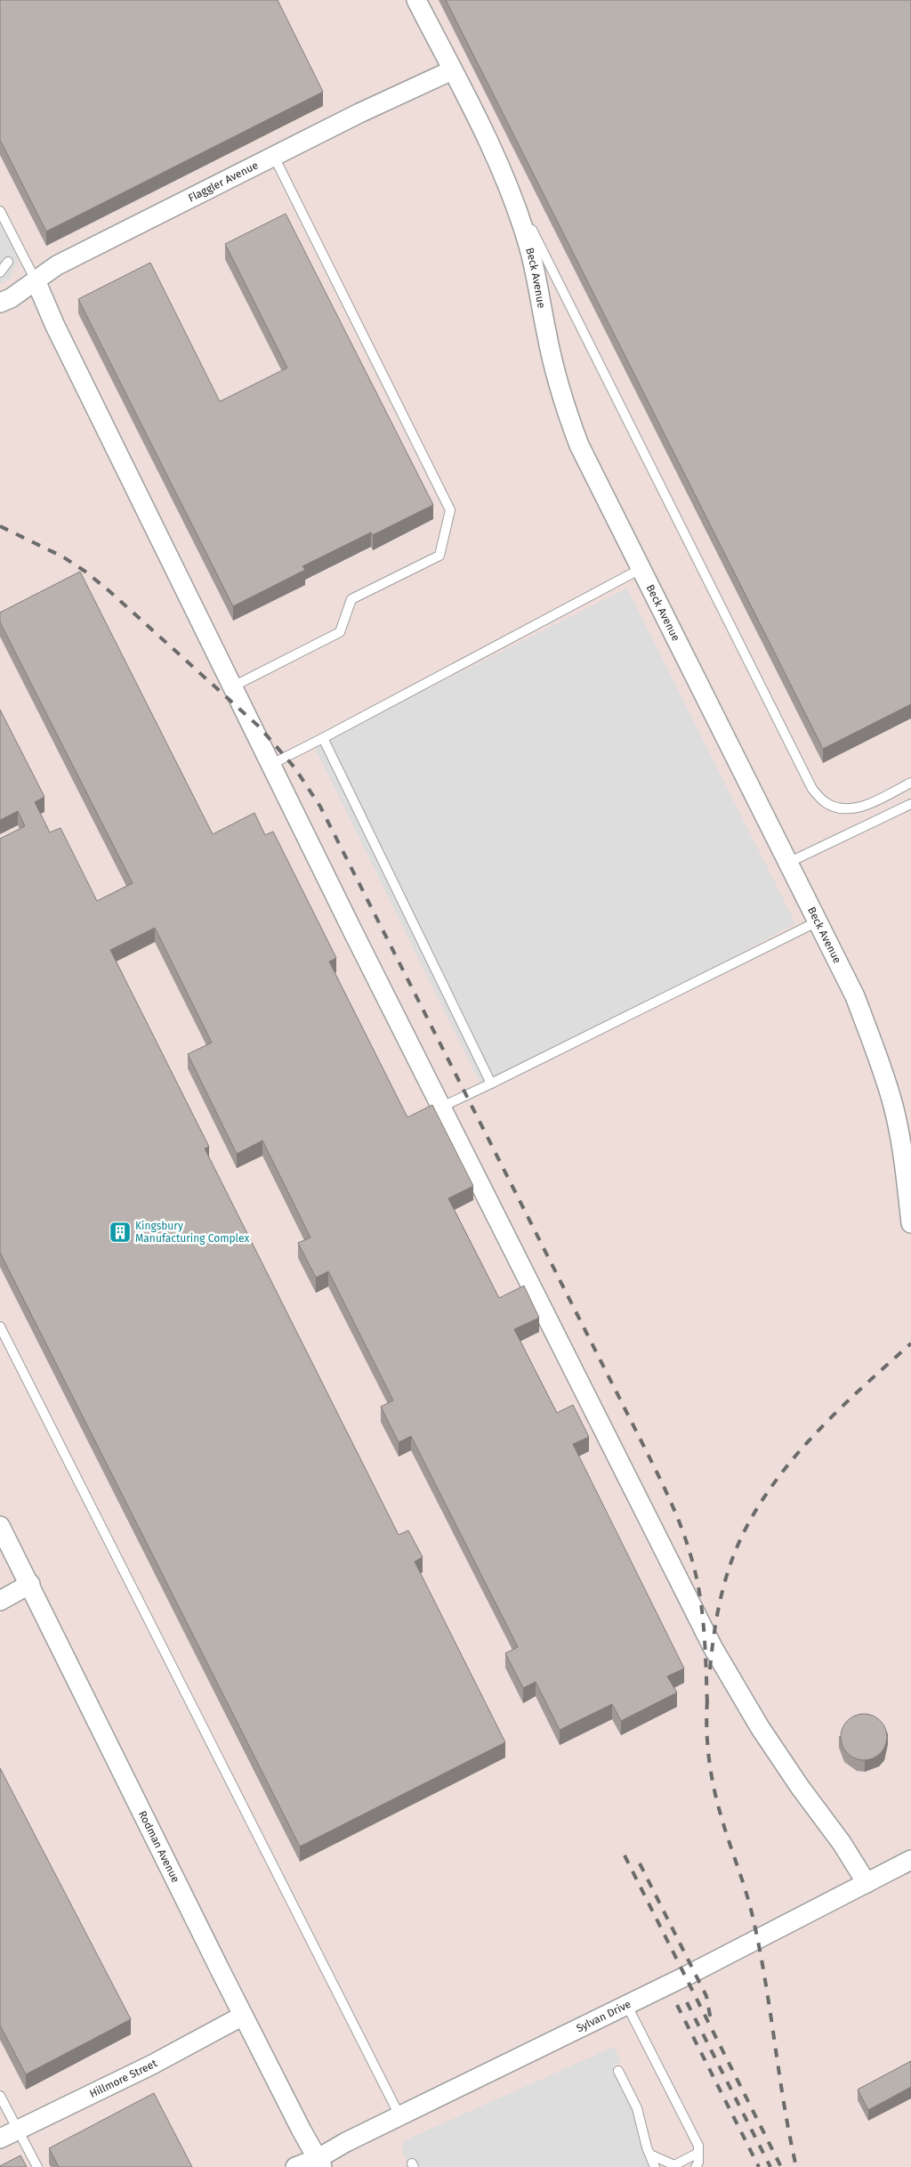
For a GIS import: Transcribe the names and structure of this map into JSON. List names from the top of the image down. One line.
{"streets":{"street":["Flaggler Avenue","Beck Avenue","Rodman Avenue","Sylvan Drive","Hillmore Street"]},"crossings":[["Flaggler Avenue","Beck Avenue"],["Rodman Avenue","Sylvan Drive"],["Rodman Avenue","Hillmore Street"]],"places":{"building":["Kingsbury Manufacturing Complex"]}}
